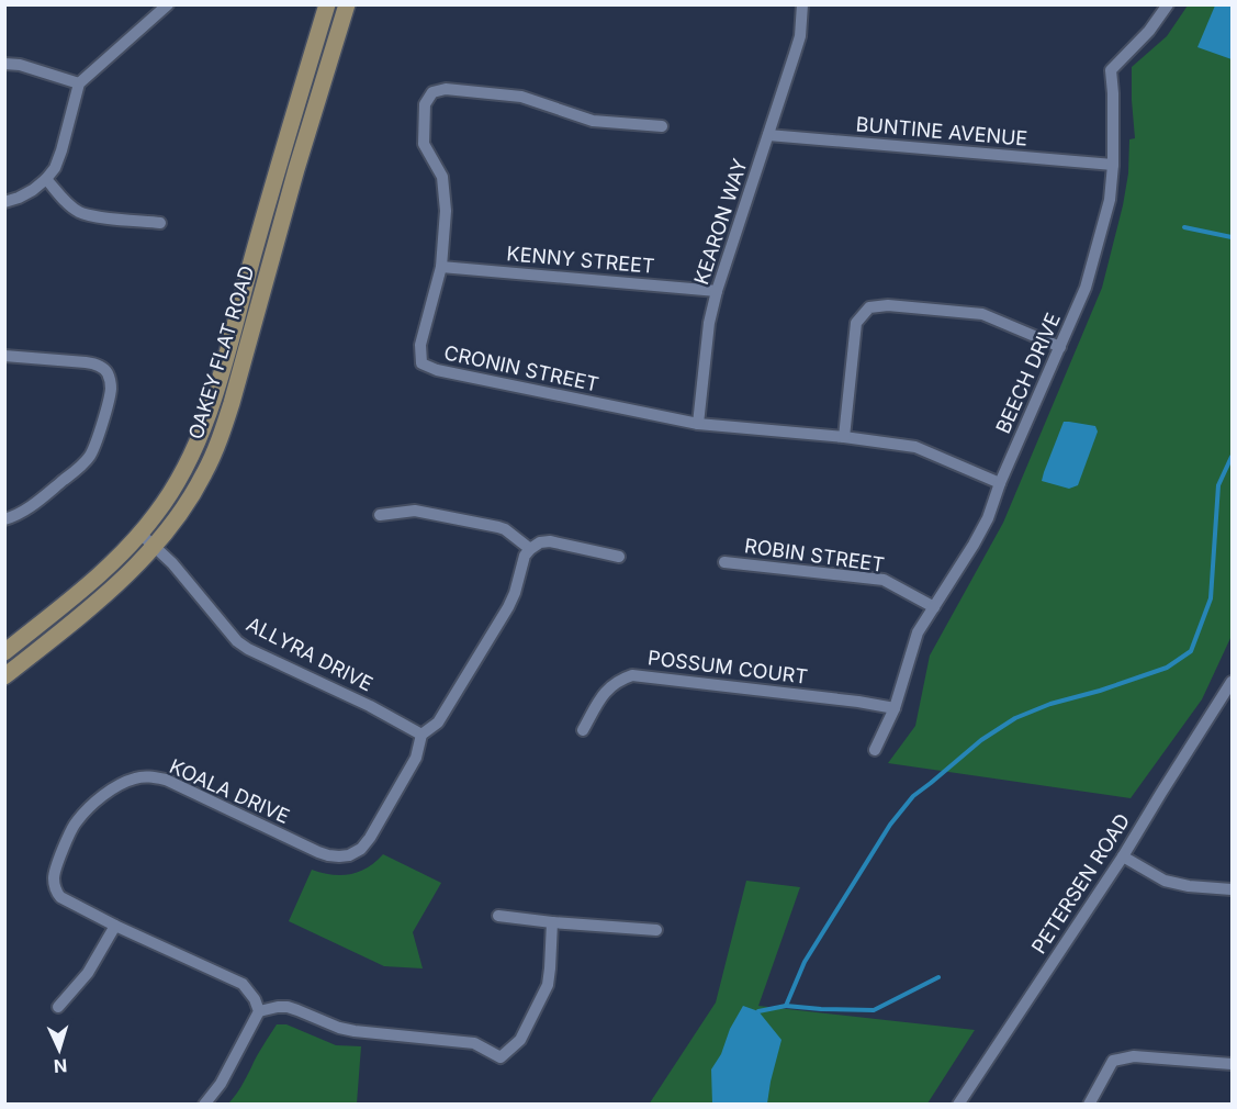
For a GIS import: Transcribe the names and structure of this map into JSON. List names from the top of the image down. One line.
{"streets":{"main road":["OAKEY FLAT ROAD"],"street":["BUNTINE AVENUE","KEARON WAY","KENNY STREET","CRONIN STREET","BEECH DRIVE","ROBIN STREET","ALLYRA DRIVE","POSSUM COURT","KOALA DRIVE","PETERSEN ROAD"]},"crossings":[["BUNTINE AVENUE","KEARON WAY"],["BUNTINE AVENUE","BEECH DRIVE"],["KEARON WAY","KENNY STREET"],["KEARON WAY","CRONIN STREET"],["KENNY STREET","CRONIN STREET"],["OAKEY FLAT ROAD","ALLYRA DRIVE"],["CRONIN STREET","BEECH DRIVE"],["BEECH DRIVE","ROBIN STREET"],["BEECH DRIVE","POSSUM COURT"],["ALLYRA DRIVE","KOALA DRIVE"]],"north":"bottom"}
